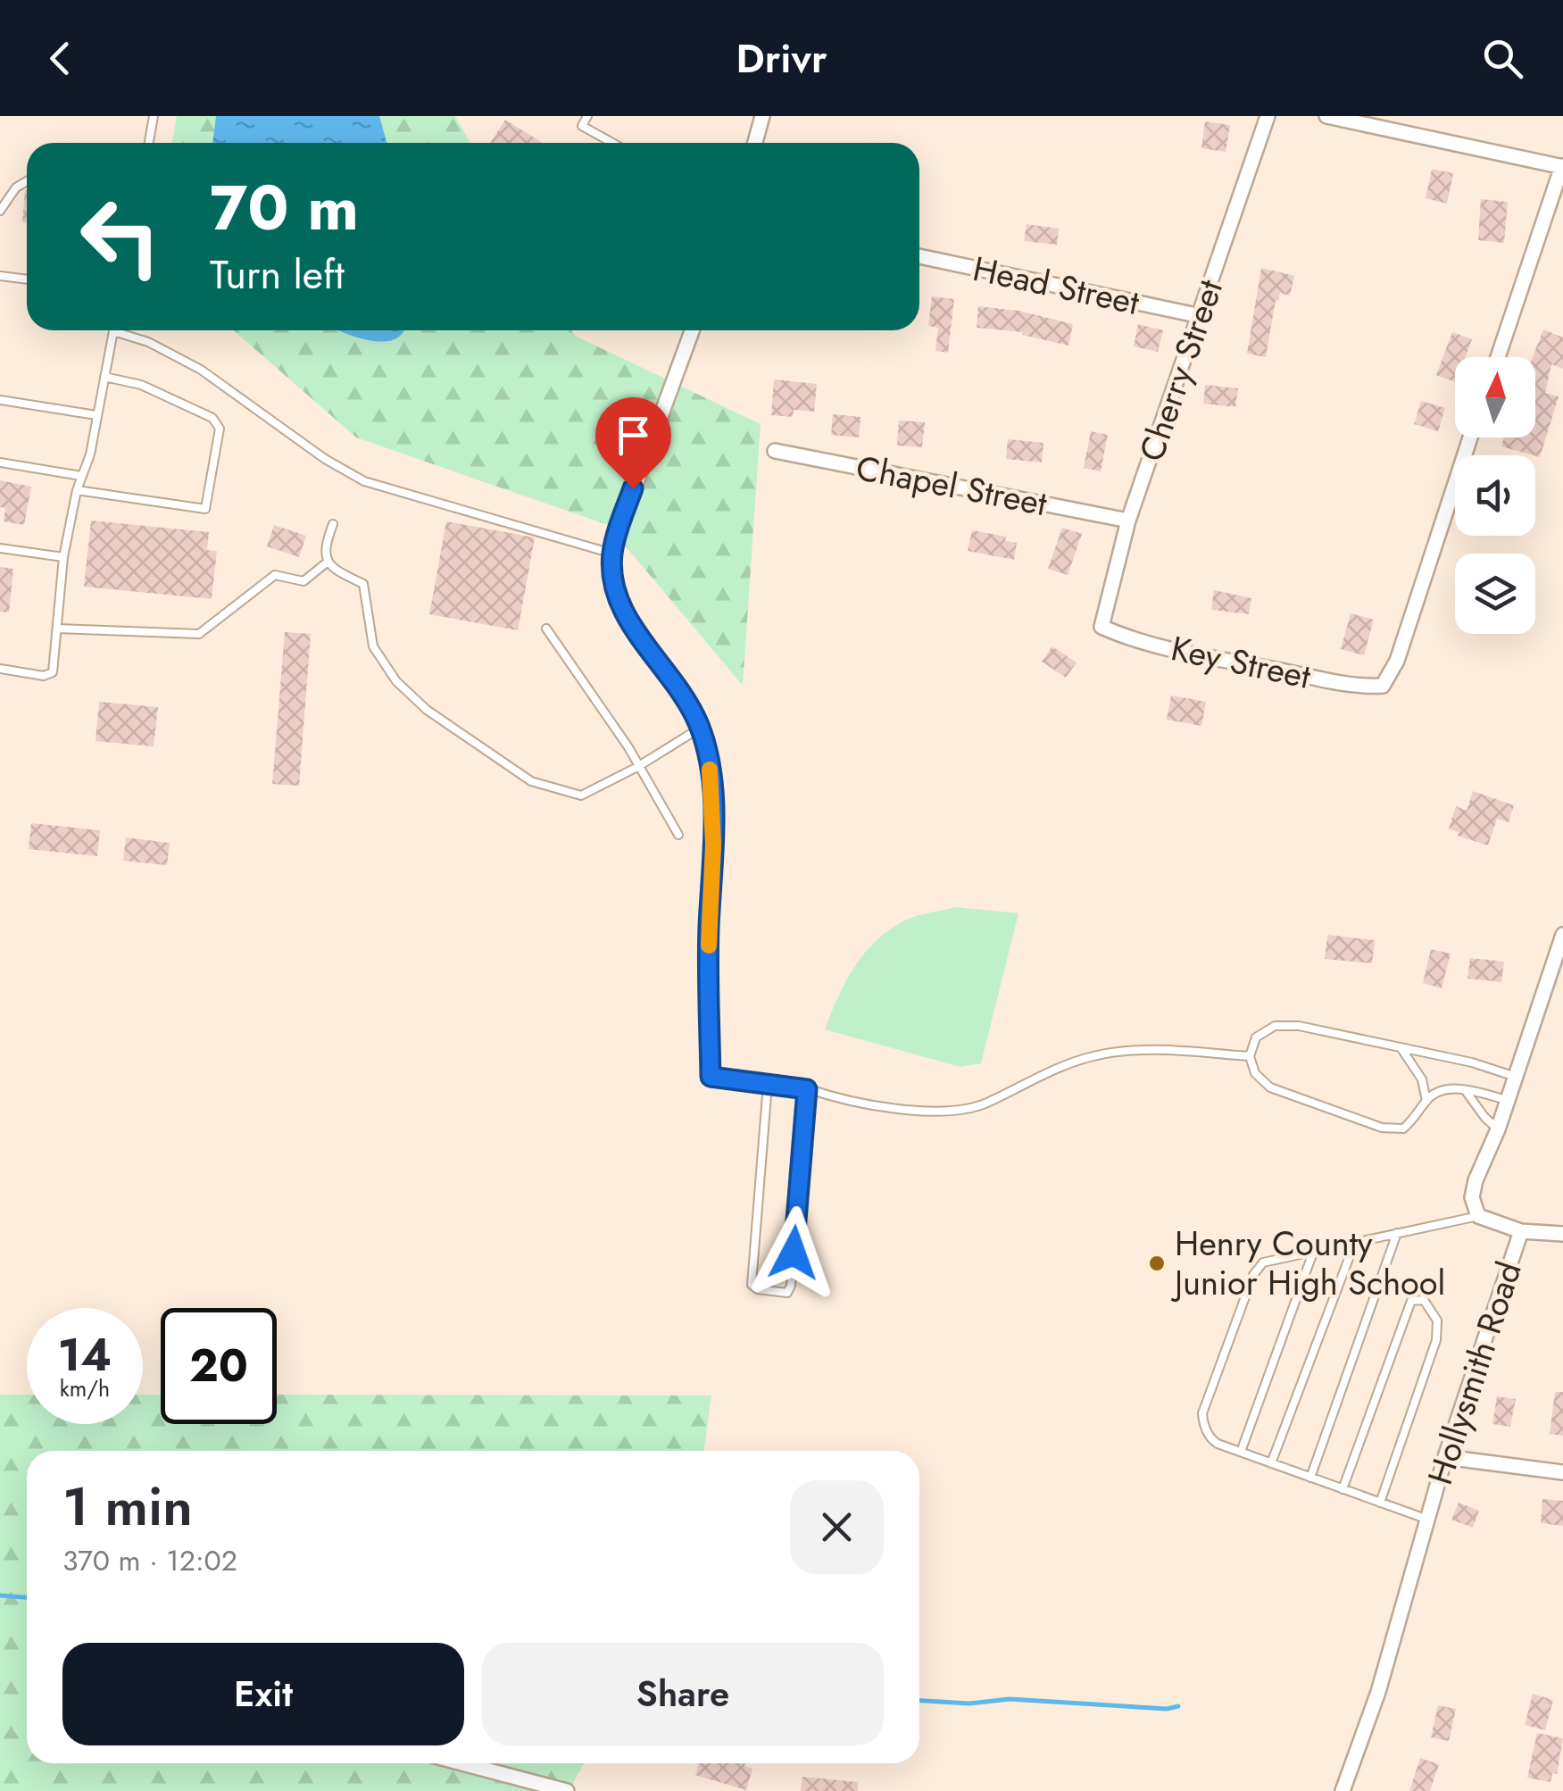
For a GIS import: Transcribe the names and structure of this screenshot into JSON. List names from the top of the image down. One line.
{"streets":{"street":["Head Street","Cherry Street","Chapel Street","Key Street","Hollysmith Road"]},"crossings":[["Head Street","Cherry Street"],["Cherry Street","Chapel Street"],["Cherry Street","Key Street"]],"places":["Henry County Junior High School"],"north":"top","page":{"header":"Drivr","turn":["70 m","Turn left"],"speed":"14 km/h","limit":"20","heading":["1 min","370 m · 12:02"],"buttons":["Exit","Share"]}}
